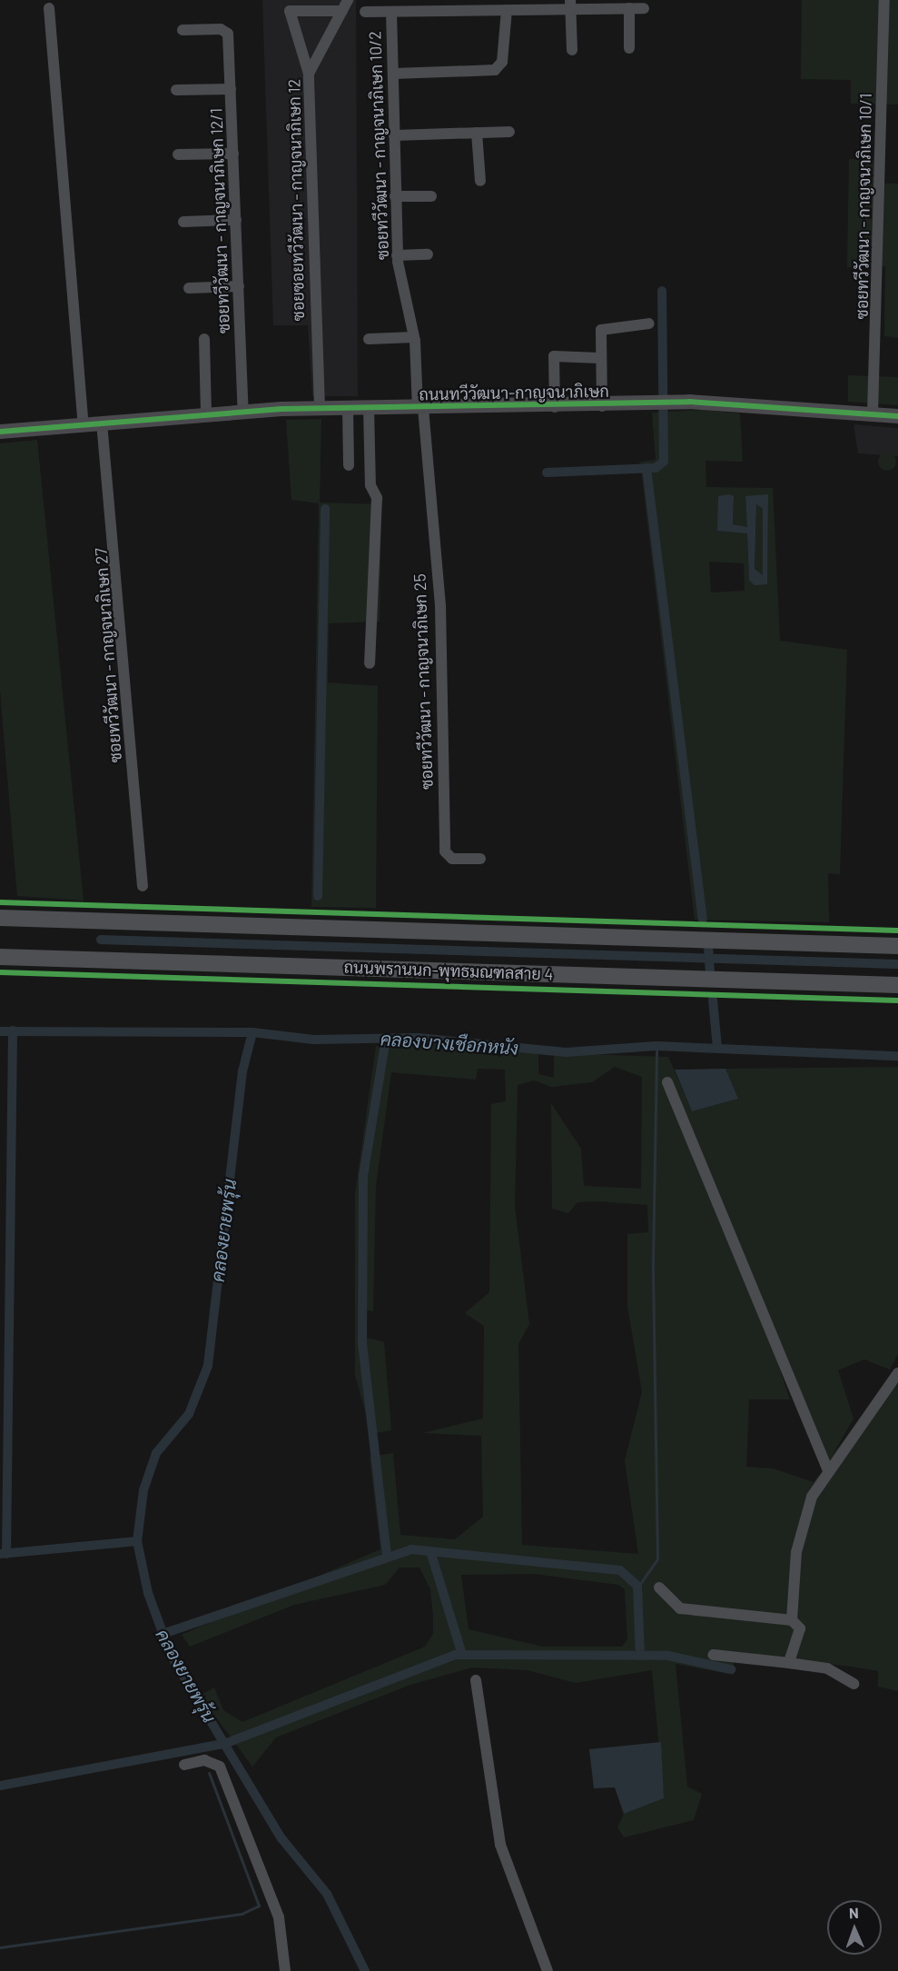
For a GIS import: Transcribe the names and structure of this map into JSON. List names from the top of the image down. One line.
{"streets":{"main road":["ถนนพรานนก-พุทธมณฑลสาย 4"],"street":["ซอยทวีวัฒนา - กาญจนาภิเษก 10/2","ซอยซอยทวีวัฒนา - กาญจนาภิเษก 12","ซอยทวีวัฒนา - กาญจนาภิเษก 10/1","ซอยทวีวัฒนา - กาญจนาภิเษก 12/1","ถนนทวีวัฒนา-กาญจนาภิเษก","ซอยทวีวัฒนา - กาญจนาภิเษก 27","ซอยทวีวัฒนา - กาญจนาภิเษก 25"]},"crossings":[["ซอยทวีวัฒนา - กาญจนาภิเษก 10/2","ถนนทวีวัฒนา-กาญจนาภิเษก"],["ซอยทวีวัฒนา - กาญจนาภิเษก 10/2","ซอยทวีวัฒนา - กาญจนาภิเษก 25"],["ซอยซอยทวีวัฒนา - กาญจนาภิเษก 12","ถนนทวีวัฒนา-กาญจนาภิเษก"],["ซอยทวีวัฒนา - กาญจนาภิเษก 10/1","ถนนทวีวัฒนา-กาญจนาภิเษก"],["ซอยทวีวัฒนา - กาญจนาภิเษก 12/1","ถนนทวีวัฒนา-กาญจนาภิเษก"],["ถนนทวีวัฒนา-กาญจนาภิเษก","ซอยทวีวัฒนา - กาญจนาภิเษก 27"],["ถนนทวีวัฒนา-กาญจนาภิเษก","ซอยทวีวัฒนา - กาญจนาภิเษก 25"]],"water":["คลองบางเชือกหนัง","คลองยายพรุ้น"],"north":"top"}
